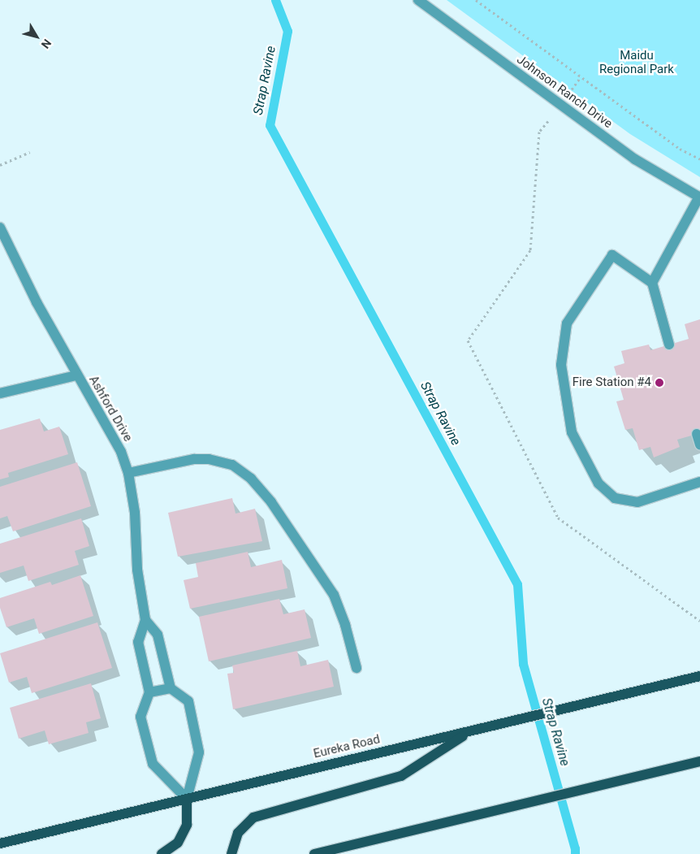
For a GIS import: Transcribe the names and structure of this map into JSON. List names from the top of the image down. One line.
{"streets":{"main road":["Eureka Road"],"street":["Johnson Ranch Drive","Ashford Drive"]},"water":["Strap Ravine"],"parks":["Maidu Regional Park"],"places":["Fire Station #4"],"north":"bottom right"}
